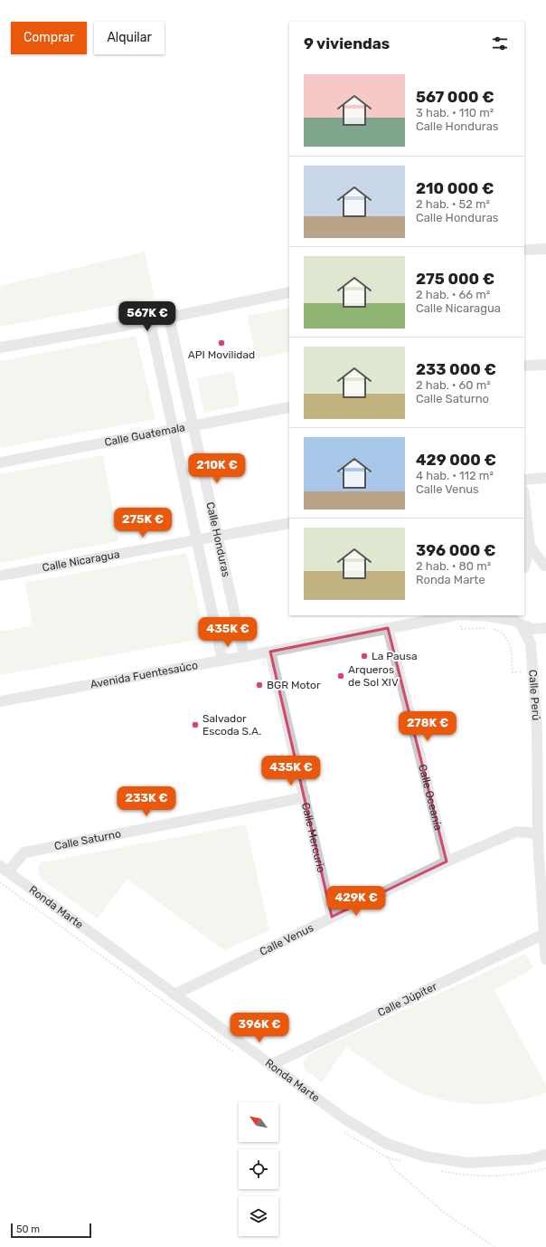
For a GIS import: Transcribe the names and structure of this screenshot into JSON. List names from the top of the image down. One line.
{"streets":{"street":["Calle Guatemala","Calle Honduras","Calle Nicaragua","Avenida Fuentesaúco","Calle Perú","Calle Oceanía","Calle Mercurio","Calle Saturno","Ronda Marte","Calle Venus","Calle Júpiter"]},"crossings":[["Calle Guatemala","Calle Honduras"],["Calle Honduras","Calle Nicaragua"],["Calle Honduras","Avenida Fuentesaúco"],["Avenida Fuentesaúco","Calle Perú"],["Avenida Fuentesaúco","Calle Oceanía"],["Avenida Fuentesaúco","Calle Mercurio"],["Calle Perú","Calle Venus"],["Calle Perú","Calle Júpiter"],["Calle Oceanía","Calle Venus"],["Calle Mercurio","Calle Saturno"],["Calle Mercurio","Calle Venus"],["Calle Saturno","Ronda Marte"],["Ronda Marte","Calle Venus"],["Ronda Marte","Calle Júpiter"]],"places":["API Movilidad","La Pausa","Arqueros de Sol XIV","BGR Motor","Salvador Escoda S.A."],"scale_bar":"50 m","north":"top left","page":{"chip":["Comprar","Alquilar"],"heading":"9 viviendas","list":[{"name":"567 000 €","note":"3 hab. · 110 m² · Calle Honduras"},{"name":"210 000 €","note":"2 hab. · 52 m² · Calle Honduras"},{"name":"275 000 €","note":"2 hab. · 66 m² · Calle Nicaragua"},{"name":"233 000 €","note":"2 hab. · 60 m² · Calle Saturno"},{"name":"429 000 €","note":"4 hab. · 112 m² · Calle Venus"},{"name":"396 000 €","note":"2 hab. · 80 m² · Ronda Marte"}],"price":["567K €","210K €","275K €","435K €","278K €","435K €","233K €","429K €","396K €"],"scale":"50 m"}}
